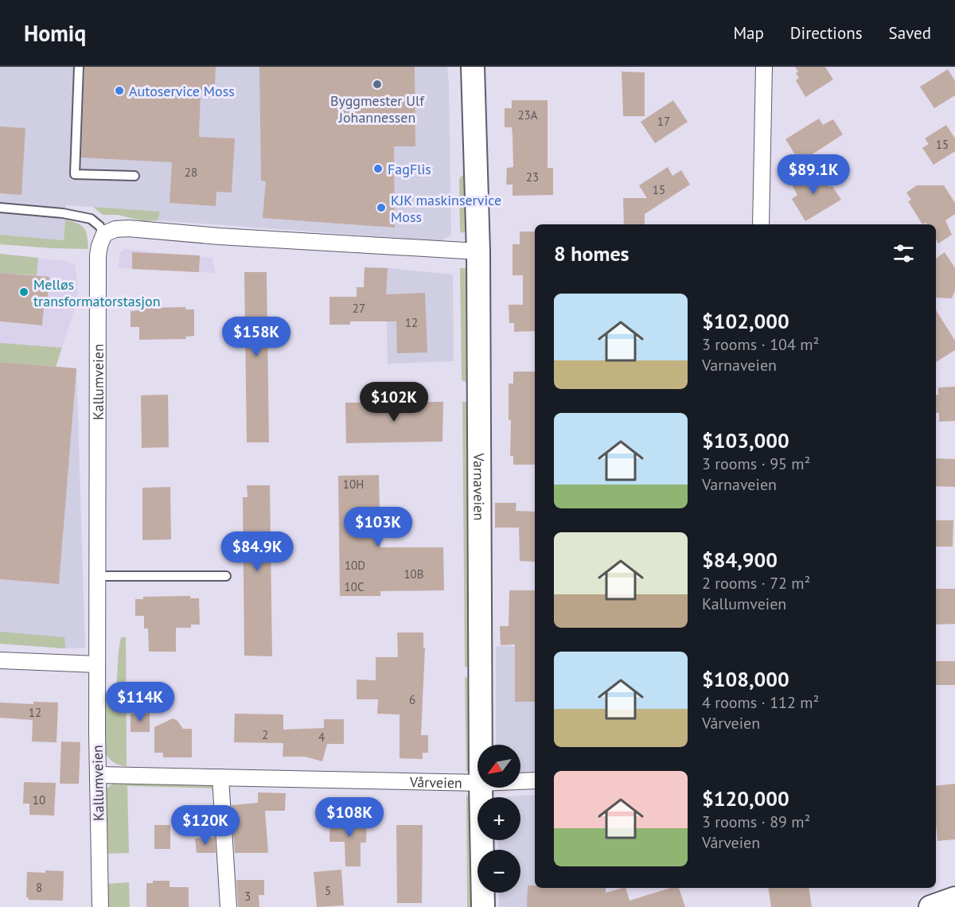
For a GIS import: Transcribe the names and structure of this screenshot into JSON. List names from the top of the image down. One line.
{"streets":{"street":["Kallumveien","Varnaveien","Vårveien"]},"crossings":[["Kallumveien","Vårveien"]],"places":["Byggmester Ulf Johannessen","Autoservice Moss","FagFlis","KJK maskinservice Moss","Melløs transformatorstasjon"],"house_numbers":["23A","17","15","28","23","15","27","12","10H","10D","10B","10C","6","12","2","4","10","8","5","3"],"north":"bottom left","page":{"header":"Homiq","nav":["Map","Directions","Saved"],"price":["$89.1K","$158K","$102K","$103K","$84.9K","$114K","$108K","$120K"],"heading":"8 homes","list":[{"name":"$102,000","note":"3 rooms · 104 m² · Varnaveien"},{"name":"$103,000","note":"3 rooms · 95 m² · Varnaveien"},{"name":"$84,900","note":"2 rooms · 72 m² · Kallumveien"},{"name":"$108,000","note":"4 rooms · 112 m² · Vårveien"},{"name":"$120,000","note":"3 rooms · 89 m² · Vårveien"}],"map_buttons":["+","−"]}}
